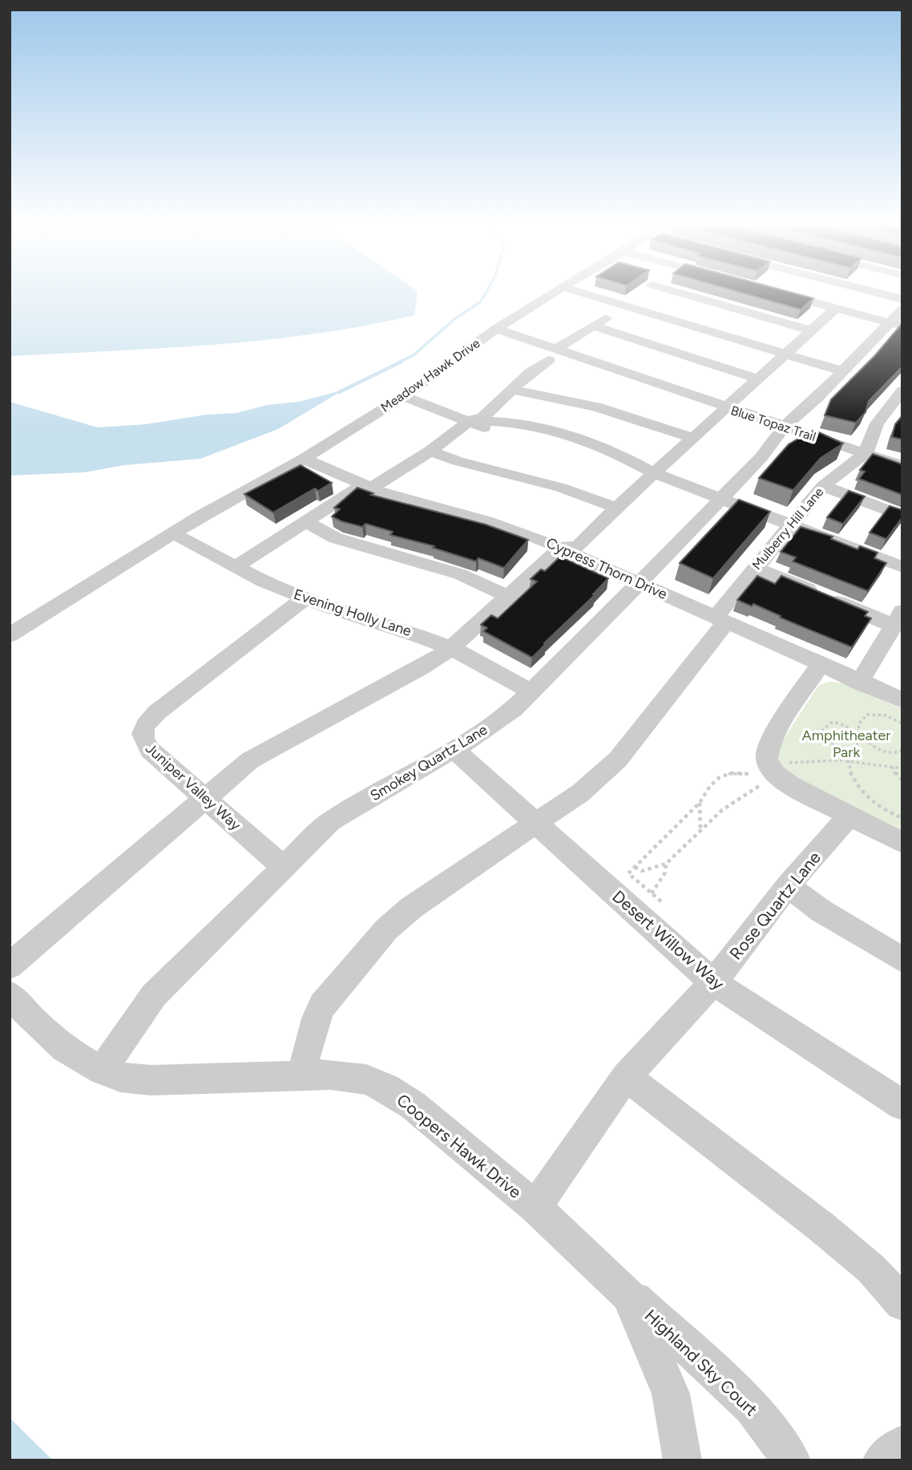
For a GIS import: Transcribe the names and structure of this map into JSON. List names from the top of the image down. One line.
{"streets":{"street":["Meadow Hawk Drive","Blue Topaz Trail","Mulberry Hill Lane","Cypress Thorn Drive","Evening Holly Lane","Smokey Quartz Lane","Juniper Valley Way","Rose Quartz Lane","Desert Willow Way","Coopers Hawk Drive","Highland Sky Court"]},"crossings":[["Meadow Hawk Drive","Blue Topaz Trail"],["Meadow Hawk Drive","Cypress Thorn Drive"],["Meadow Hawk Drive","Evening Holly Lane"],["Blue Topaz Trail","Mulberry Hill Lane"],["Blue Topaz Trail","Smokey Quartz Lane"],["Mulberry Hill Lane","Cypress Thorn Drive"],["Mulberry Hill Lane","Desert Willow Way"],["Mulberry Hill Lane","Coopers Hawk Drive"],["Cypress Thorn Drive","Smokey Quartz Lane"],["Evening Holly Lane","Smokey Quartz Lane"],["Evening Holly Lane","Juniper Valley Way"],["Smokey Quartz Lane","Juniper Valley Way"],["Smokey Quartz Lane","Desert Willow Way"],["Smokey Quartz Lane","Coopers Hawk Drive"],["Rose Quartz Lane","Desert Willow Way"],["Rose Quartz Lane","Coopers Hawk Drive"],["Coopers Hawk Drive","Highland Sky Court"]],"parks":["Amphitheater Park"]}
